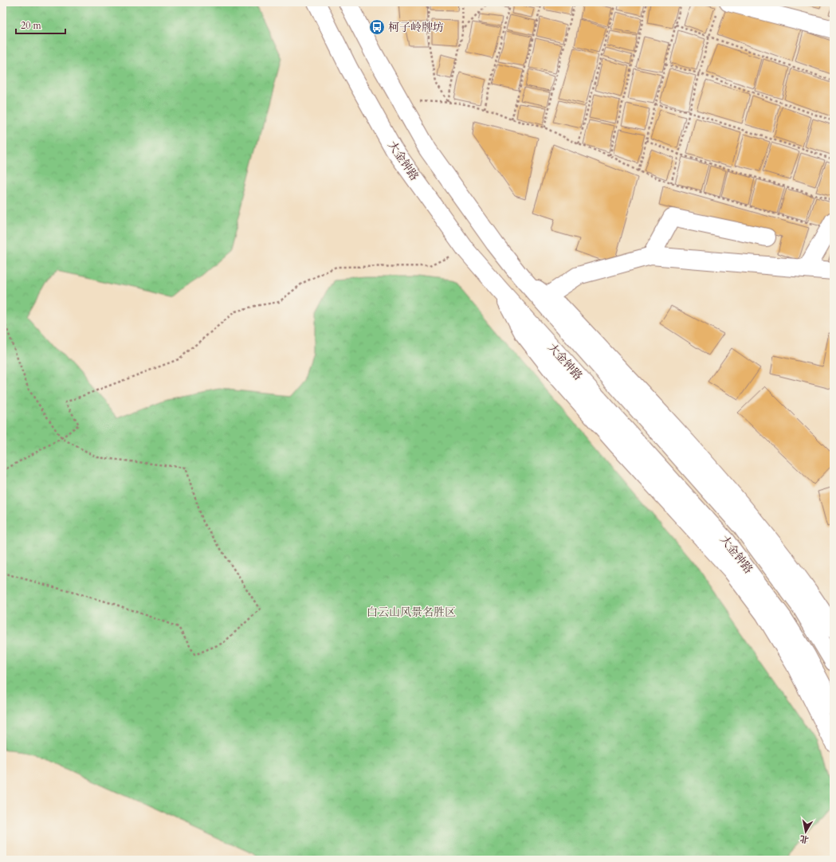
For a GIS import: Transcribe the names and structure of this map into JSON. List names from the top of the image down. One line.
{"streets":{"main road":["大金钟路"]},"parks":["白云山风景名胜区"],"places":{"bus stop":["柯子岭牌坊"]},"scale_bar":"20 m","north":"bottom"}
